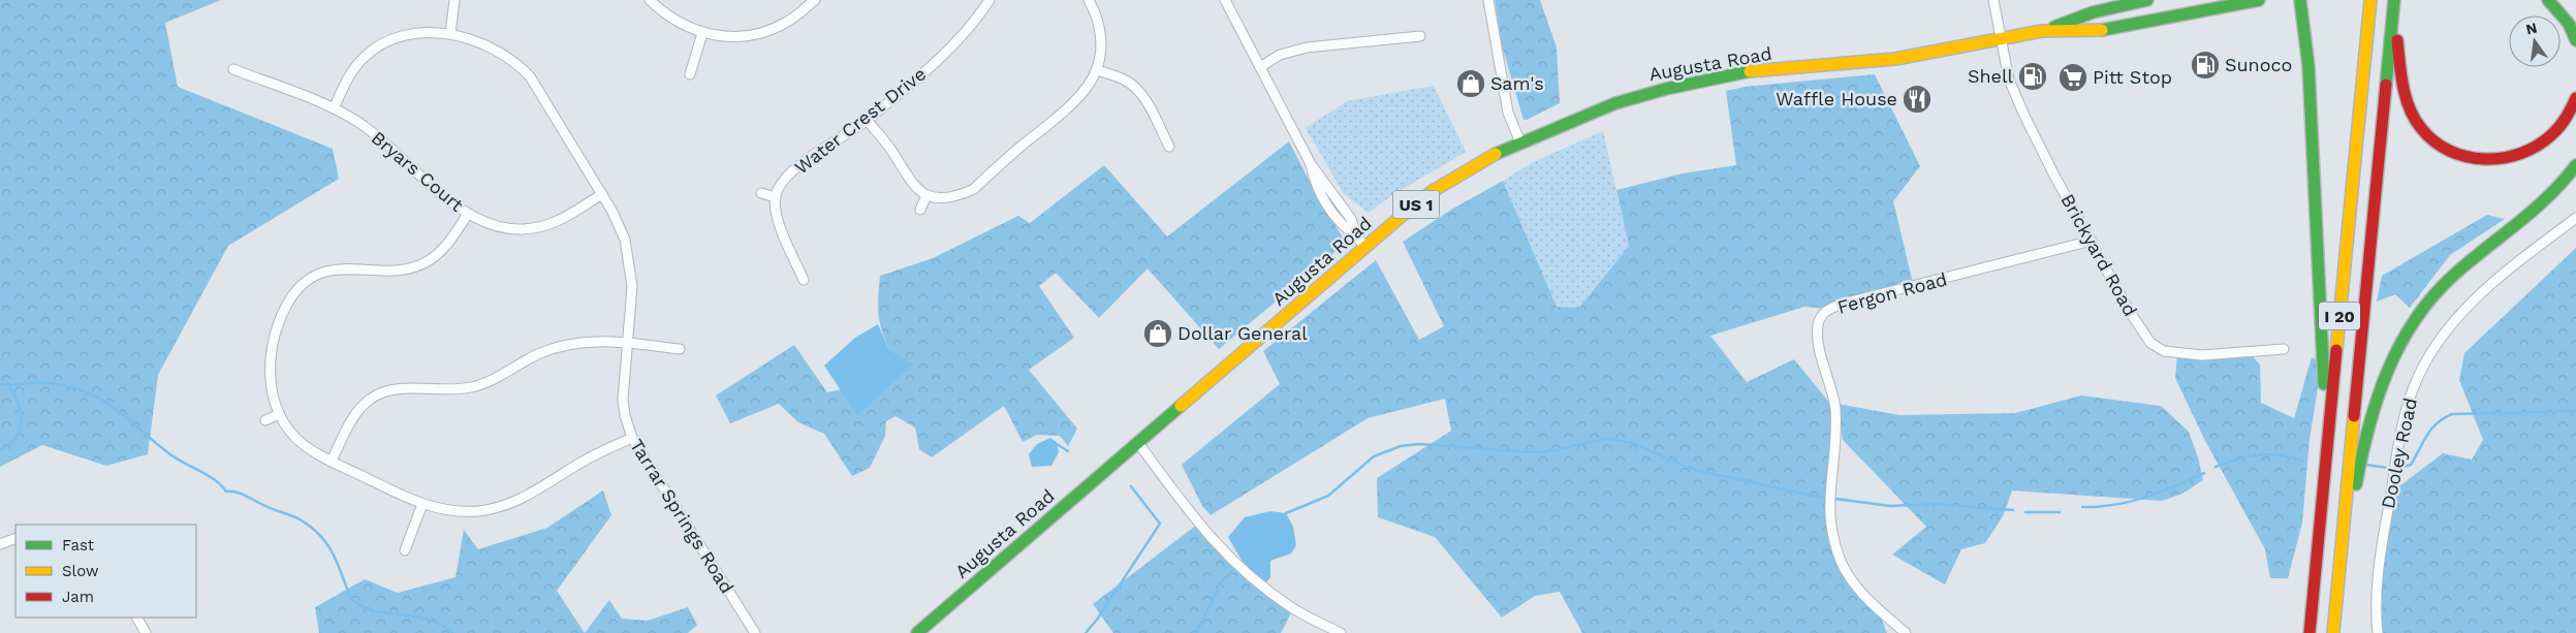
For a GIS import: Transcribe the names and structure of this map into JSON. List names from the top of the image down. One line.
{"streets":{"main road":["Augusta Road","US 1","I 20"],"street":["Water Crest Drive","Bryars Court","Brickyard Road","Fergon Road","Dooley Road","Tarrar Springs Road"]},"crossings":[["Augusta Road","Brickyard Road"],["Bryars Court","Tarrar Springs Road"],["Brickyard Road","Fergon Road"]],"places":{"fuel station":["Sunoco","Shell"],"supermarket":["Pitt Stop"],"shop":["Sam's","Dollar General"],"restaurant":["Waffle House"]},"legend":["Fast","Slow","Jam"],"north":"top"}
